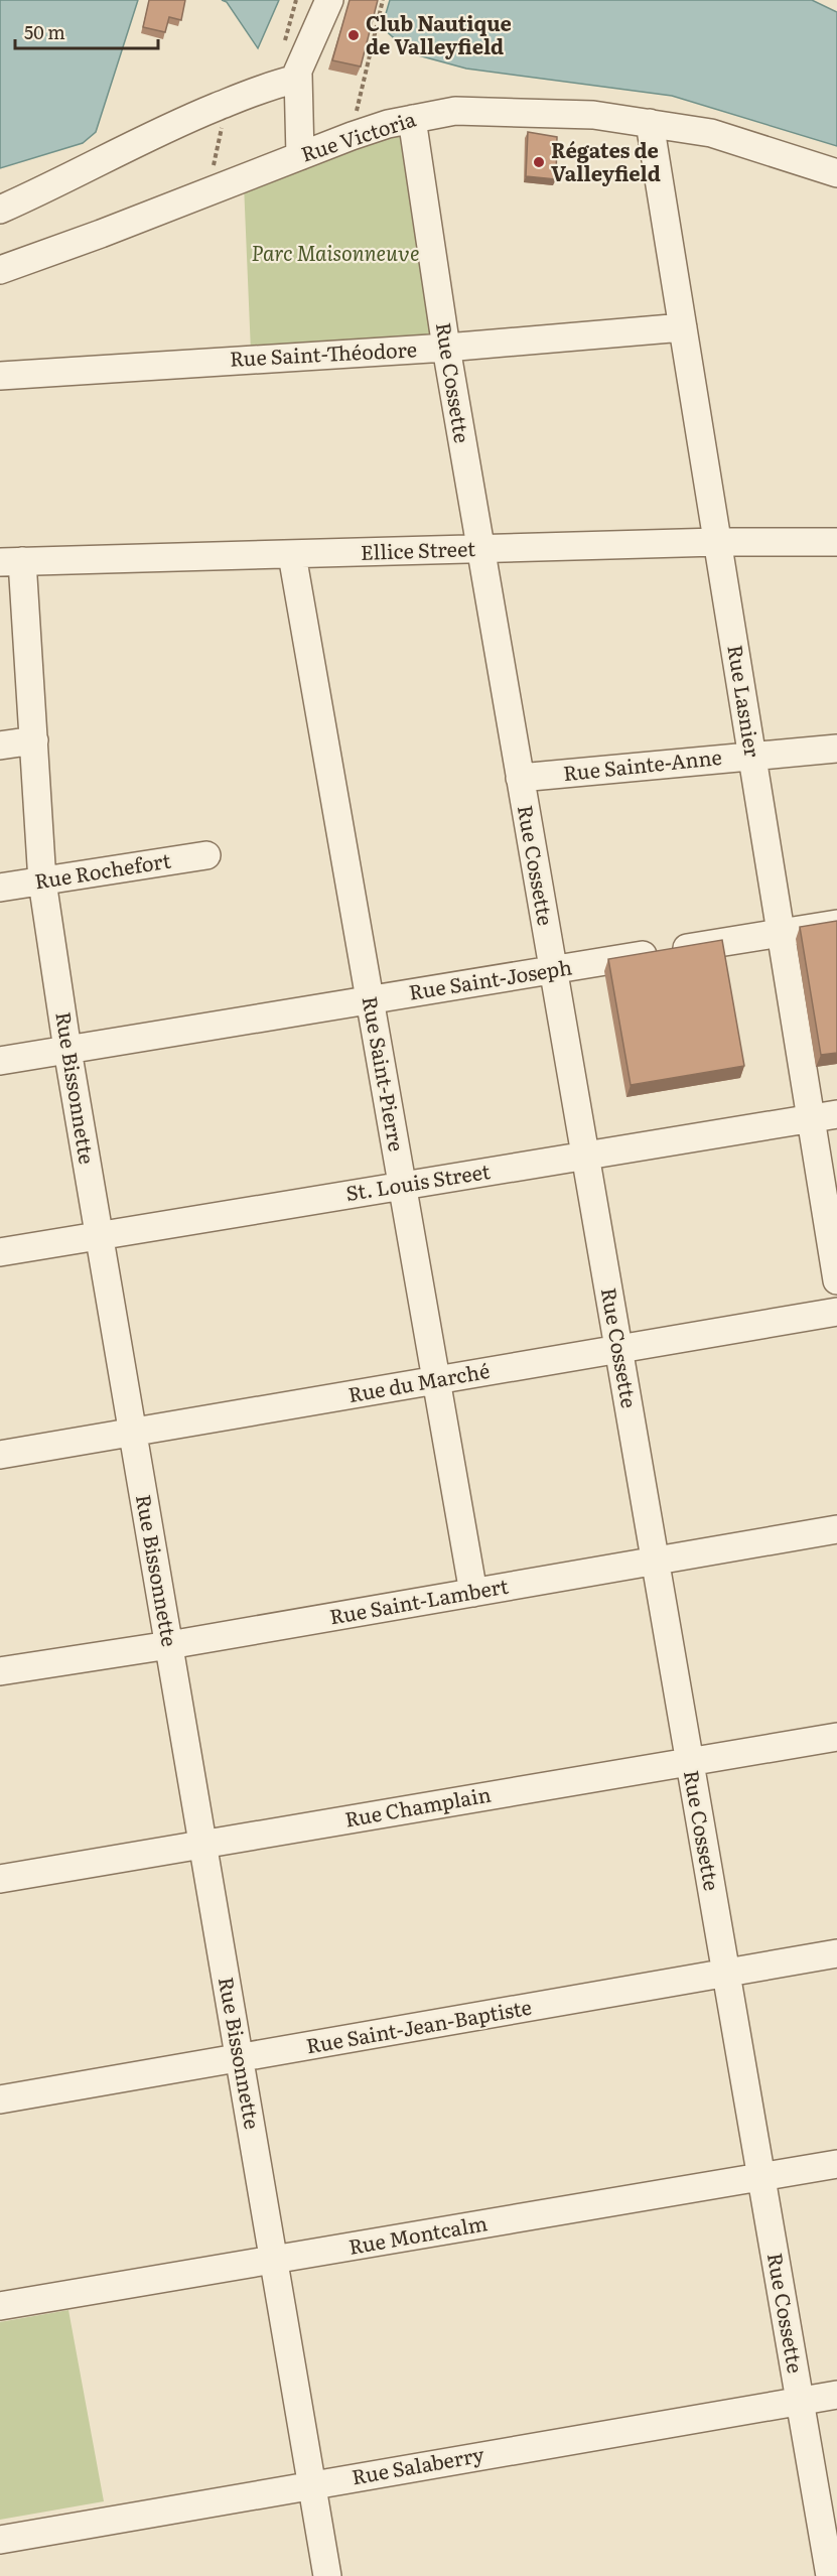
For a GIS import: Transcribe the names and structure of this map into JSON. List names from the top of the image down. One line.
{"streets":{"street":["Rue Victoria","Rue Saint-Théodore","Rue Cossette","Ellice Street","Rue Lasnier","Rue Sainte-Anne","Rue Rochefort","Rue Saint-Joseph","Rue Saint-Pierre","Rue Bissonnette","St. Louis Street","Rue du Marché","Rue Saint-Lambert","Rue Champlain","Rue Saint-Jean-Baptiste","Rue Montcalm","Rue Salaberry"]},"crossings":[["Rue Victoria","Rue Cossette"],["Rue Victoria","Rue Lasnier"],["Rue Saint-Théodore","Rue Cossette"],["Rue Saint-Théodore","Rue Lasnier"],["Rue Cossette","Ellice Street"],["Rue Cossette","Rue Sainte-Anne"],["Rue Cossette","Rue Saint-Joseph"],["Rue Cossette","St. Louis Street"],["Rue Cossette","Rue du Marché"],["Rue Cossette","Rue Saint-Lambert"],["Rue Cossette","Rue Champlain"],["Rue Cossette","Rue Saint-Jean-Baptiste"],["Rue Cossette","Rue Montcalm"],["Rue Cossette","Rue Salaberry"],["Ellice Street","Rue Lasnier"],["Ellice Street","Rue Saint-Pierre"],["Ellice Street","Rue Bissonnette"],["Rue Lasnier","Rue Sainte-Anne"],["Rue Lasnier","Rue Saint-Joseph"],["Rue Lasnier","St. Louis Street"],["Rue Rochefort","Rue Bissonnette"],["Rue Saint-Joseph","Rue Saint-Pierre"],["Rue Saint-Joseph","Rue Bissonnette"],["Rue Saint-Pierre","St. Louis Street"],["Rue Saint-Pierre","Rue du Marché"],["Rue Saint-Pierre","Rue Saint-Lambert"],["Rue Bissonnette","St. Louis Street"],["Rue Bissonnette","Rue du Marché"],["Rue Bissonnette","Rue Saint-Lambert"],["Rue Bissonnette","Rue Champlain"],["Rue Bissonnette","Rue Saint-Jean-Baptiste"],["Rue Bissonnette","Rue Montcalm"],["Rue Bissonnette","Rue Salaberry"]],"parks":["Parc Maisonneuve"],"places":["Club Nautique de Valleyfield","Régates de Valleyfield"],"scale_bar":"50 m"}
